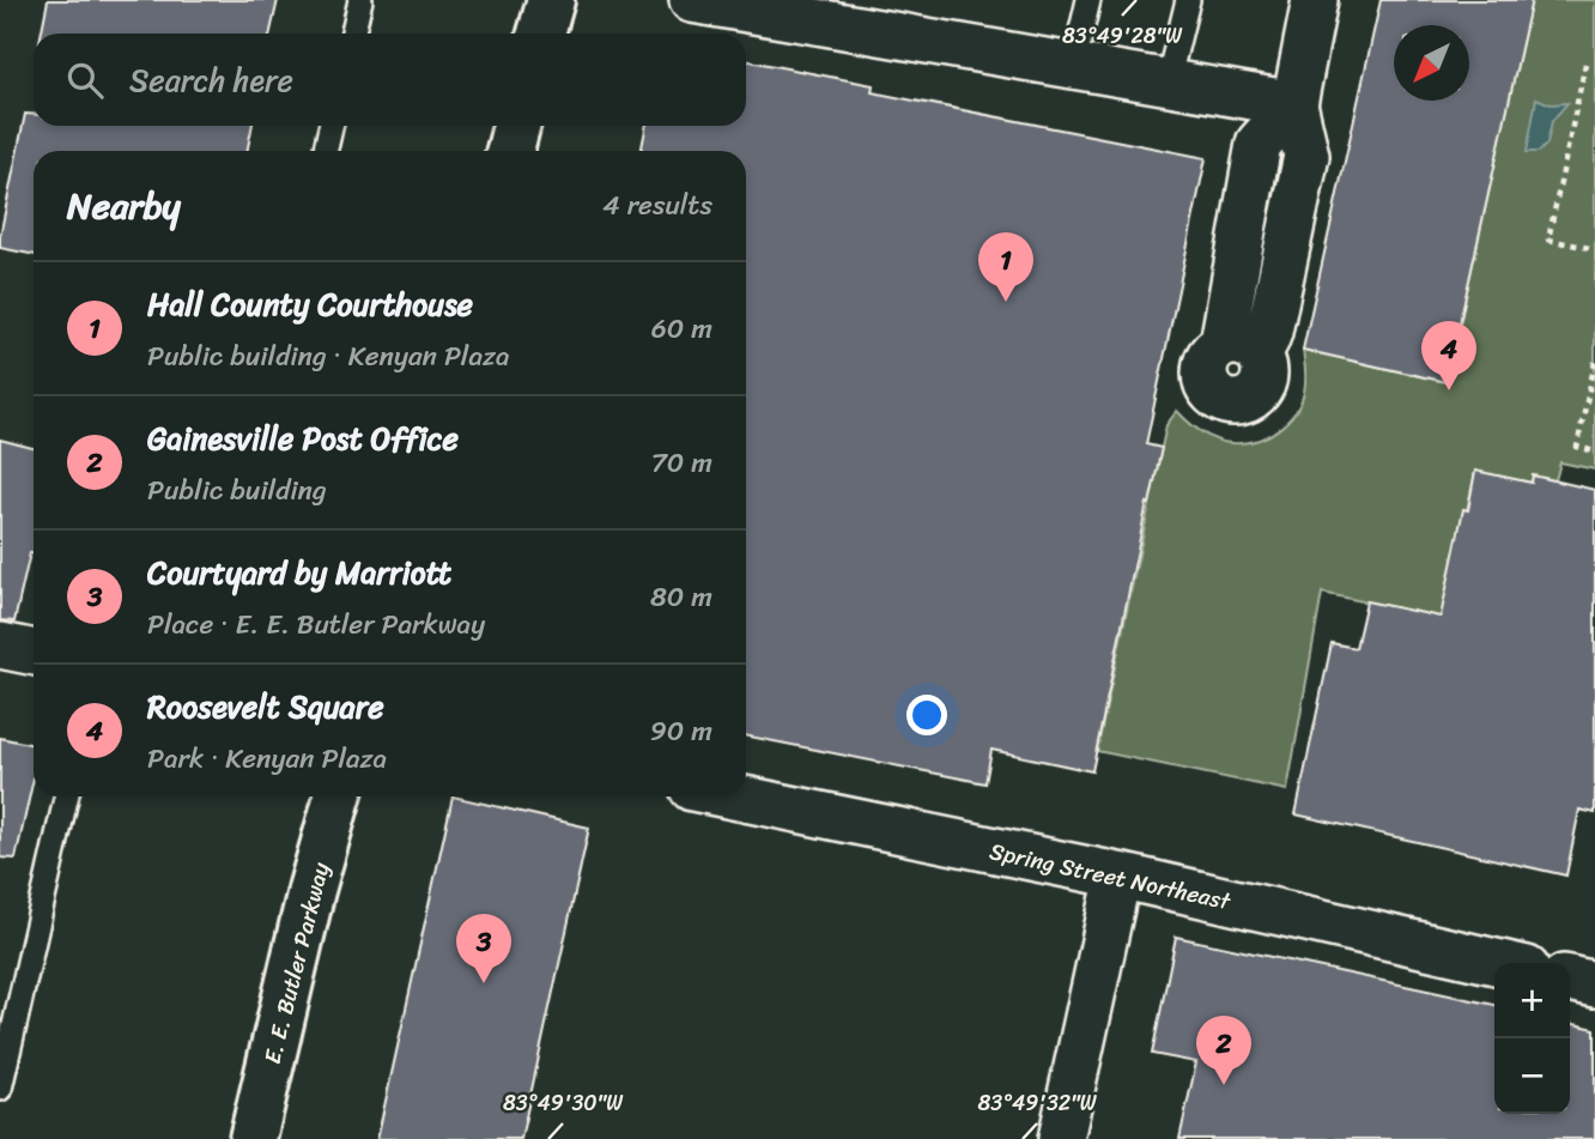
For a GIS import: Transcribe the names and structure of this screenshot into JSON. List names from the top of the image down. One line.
{"streets":{"highway":["E. E. Butler Parkway"],"street":["Spring Street Northeast"]},"north":"bottom left","page":{"search":"Search here","heading":["Nearby","4 results"],"pins":["1","4","3","2"],"list":[{"mark":"1","name":"Hall County Courthouse","note":"Public building · Kenyan Plaza","value":"60 m"},{"mark":"2","name":"Gainesville Post Office","note":"Public building","value":"70 m"},{"mark":"3","name":"Courtyard by Marriott","note":"Place · E. E. Butler Parkway","value":"80 m"},{"mark":"4","name":"Roosevelt Square","note":"Park · Kenyan Plaza","value":"90 m"}],"map_buttons":["+","−"]},"coordinates":["83°49'28\"W","83°49'30\"W","83°49'32\"W"]}
